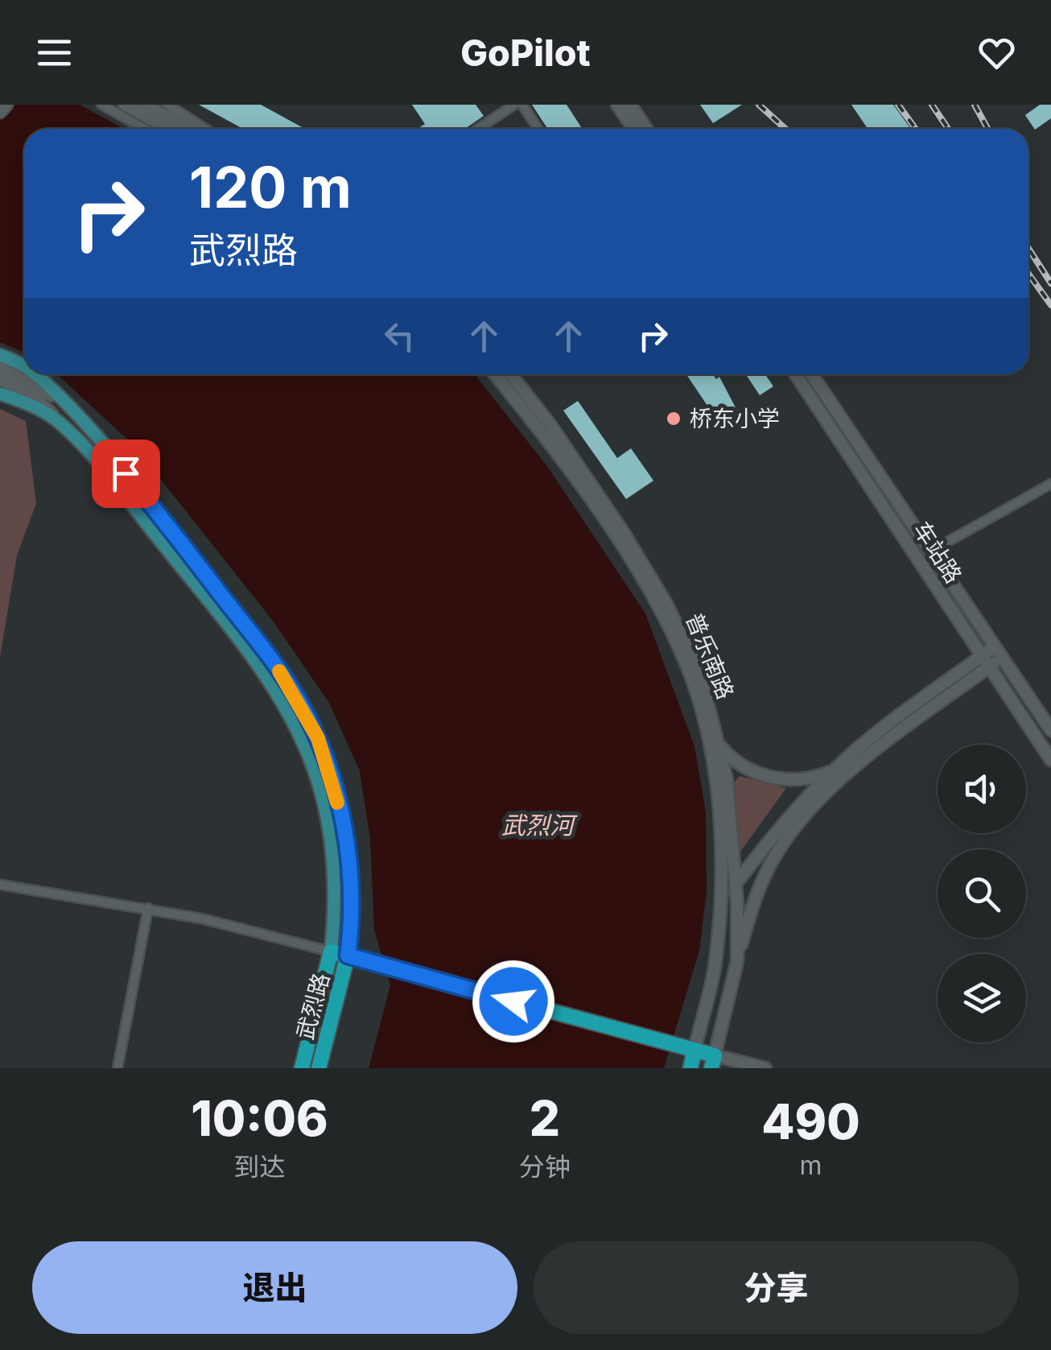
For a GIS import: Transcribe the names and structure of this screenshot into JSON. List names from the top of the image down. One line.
{"streets":{"highway":["武烈路"],"main road":["车站路","普乐南路"]},"water":["武烈河"],"places":["桥东小学"],"page":{"header":"GoPilot","turn":["120 m","武烈路"],"eta":["10:06","到达","2","分钟","490","m"],"buttons":["退出","分享"]}}
